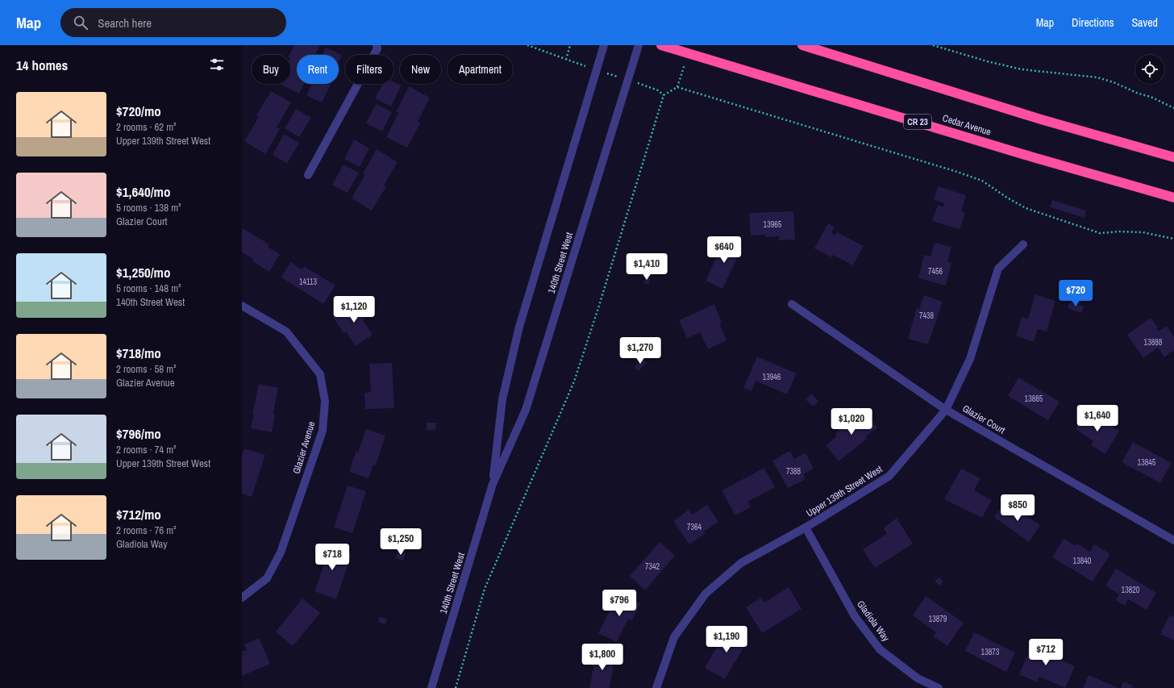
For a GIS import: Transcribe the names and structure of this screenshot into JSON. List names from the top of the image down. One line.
{"streets":{"highway":["CR 23","Cedar Avenue"],"street":["140th Street West","Glazier Court","Glazier Avenue","Upper 139th Street West","Gladiola Way"]},"crossings":[["Glazier Court","Upper 139th Street West"],["Upper 139th Street West","Gladiola Way"]],"house_numbers":["13965","7456","14113","7438","13888","13946","13885","13845","7388","7364","13840","7342","13820","13879","13873"],"page":{"header":"Map","search":"Search here","nav":["Map","Directions","Saved"],"heading":"14 homes","chip":["Buy","Rent","Filters","New","Apartment"],"list":[{"name":"$720/mo","note":"2 rooms · 62 m² · Upper 139th Street West"},{"name":"$1,640/mo","note":"5 rooms · 138 m² · Glazier Court"},{"name":"$1,250/mo","note":"5 rooms · 148 m² · 140th Street West"},{"name":"$718/mo","note":"2 rooms · 58 m² · Glazier Avenue"},{"name":"$796/mo","note":"2 rooms · 74 m² · Upper 139th Street West"},{"name":"$712/mo","note":"2 rooms · 76 m² · Gladiola Way"}],"price":["$640","$1,410","$720","$1,120","$1,270","$1,640","$1,020","$850","$1,250","$718","$796","$1,190","$712","$1,800"]}}
